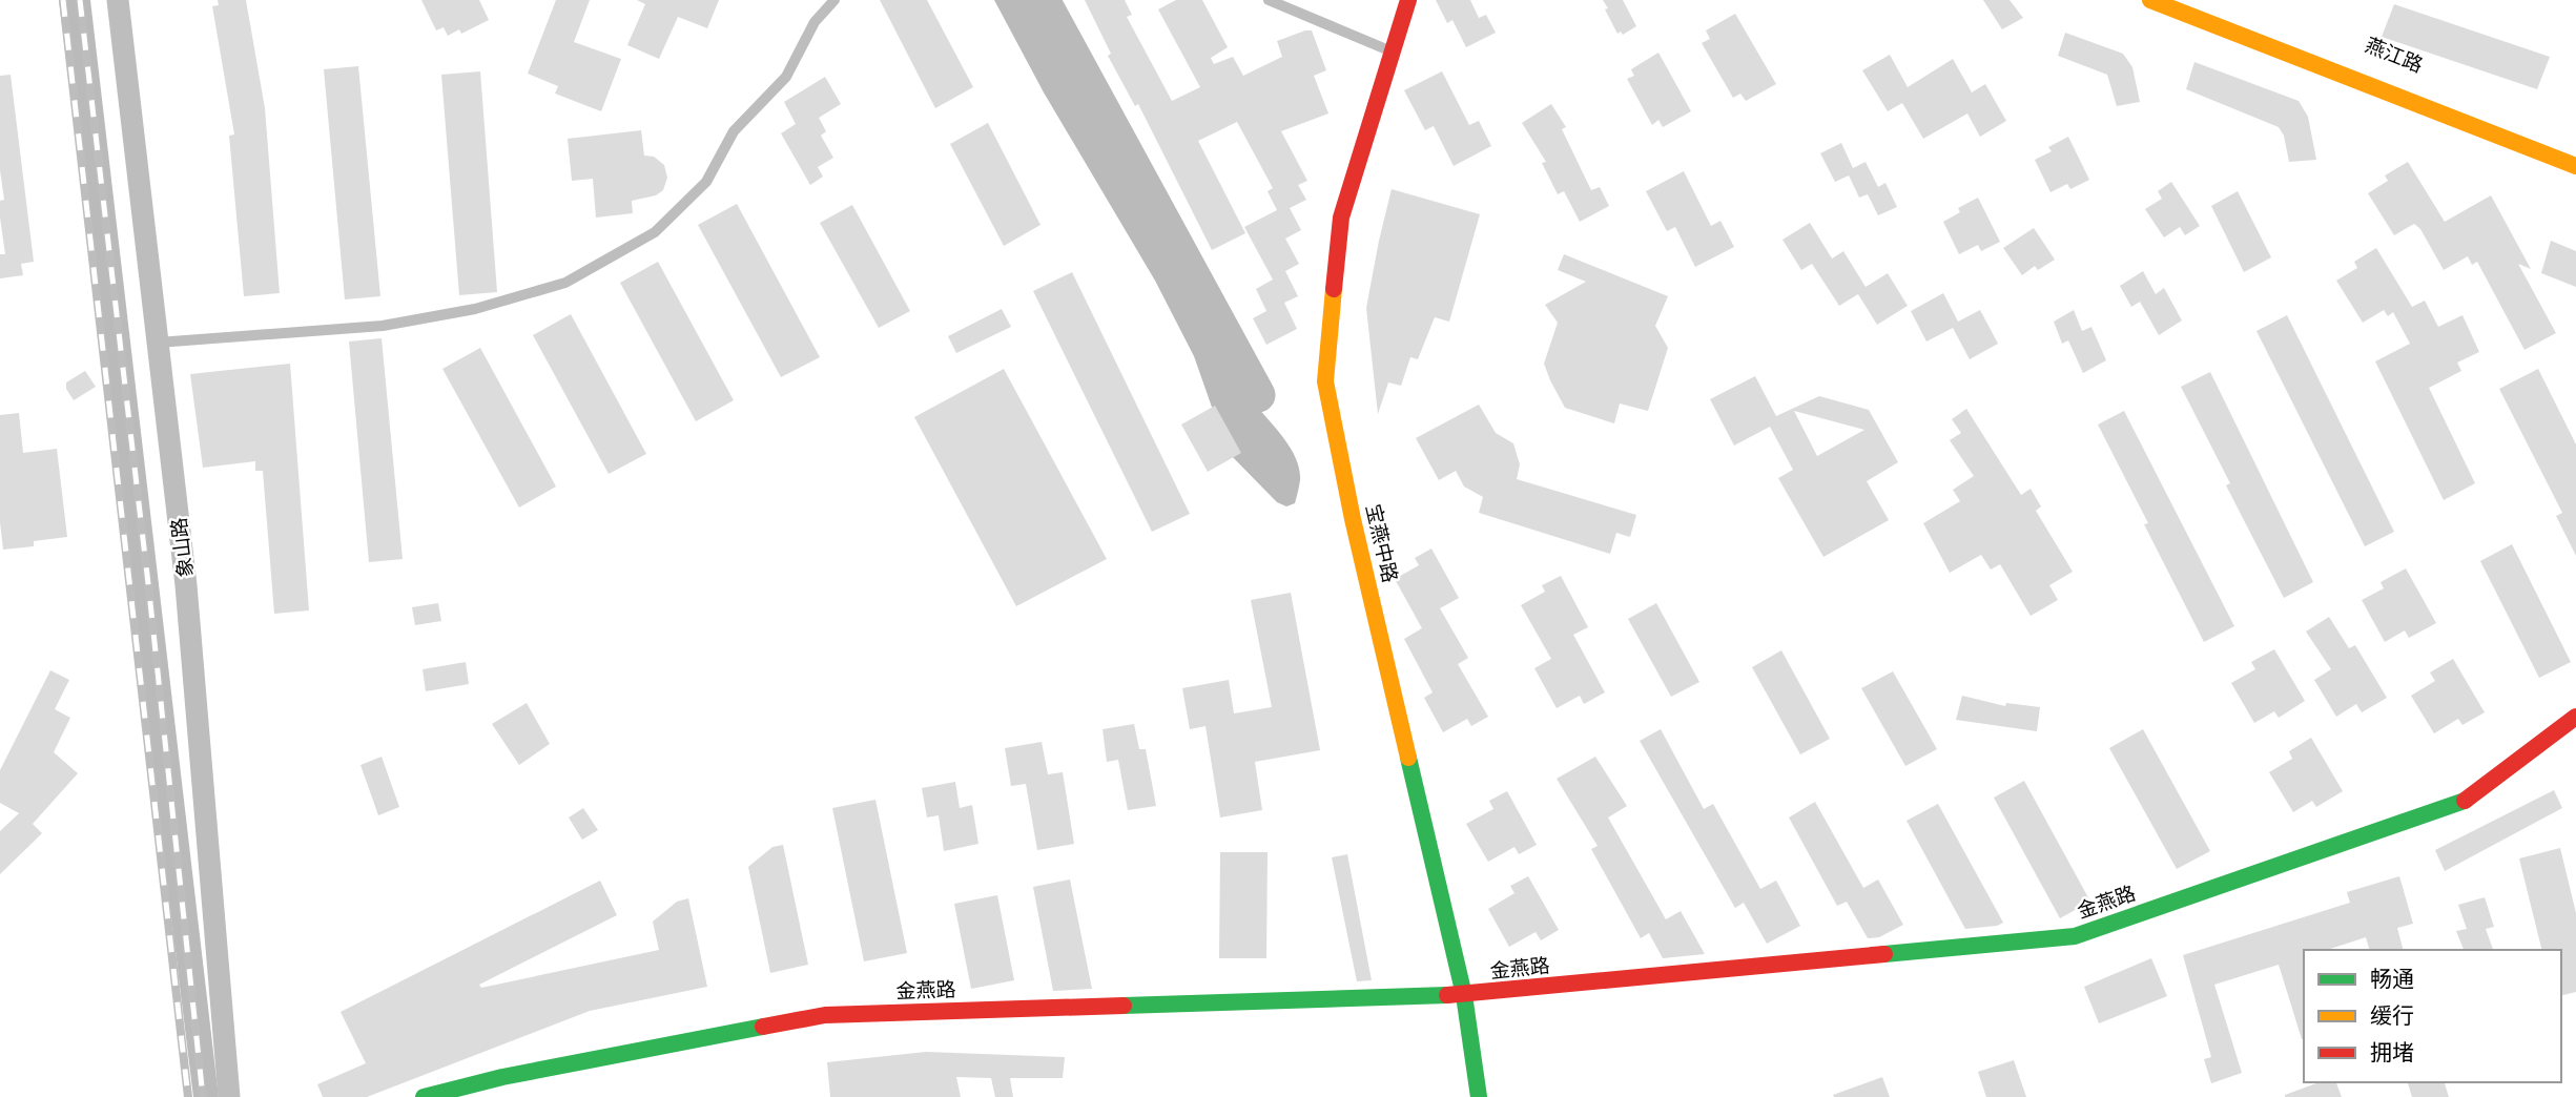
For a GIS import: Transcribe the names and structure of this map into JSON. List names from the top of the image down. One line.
{"streets":{"street":["燕江路","宝燕中路","象山路","金燕路"]},"crossings":[["宝燕中路","金燕路"]],"legend":["畅通","缓行","拥堵"]}
